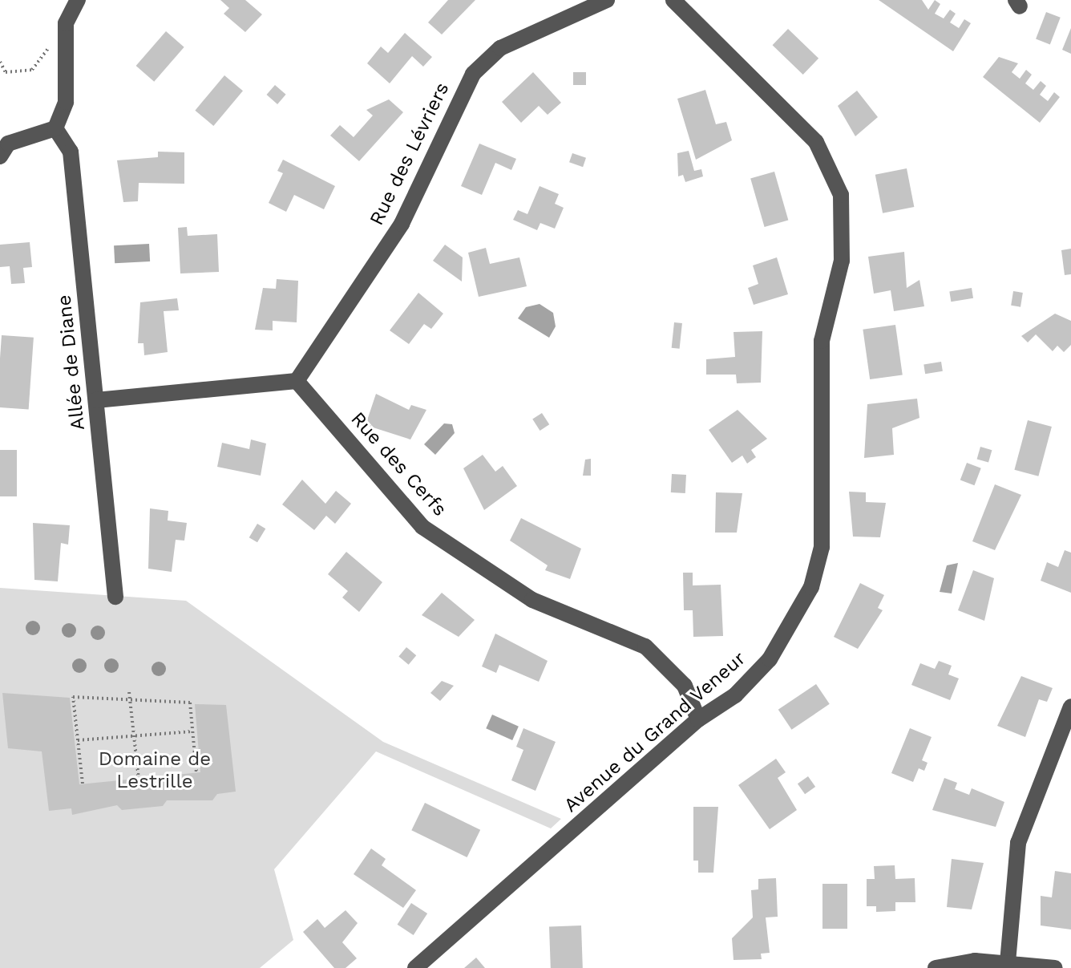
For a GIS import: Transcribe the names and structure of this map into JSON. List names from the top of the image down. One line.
{"streets":{"street":["Rue des Lévriers","Allée de Diane","Rue des Cerfs","Avenue du Grand Veneur"]},"crossings":[["Rue des Lévriers","Rue des Cerfs"],["Rue des Cerfs","Avenue du Grand Veneur"]],"parks":["Domaine de Lestrille"]}
